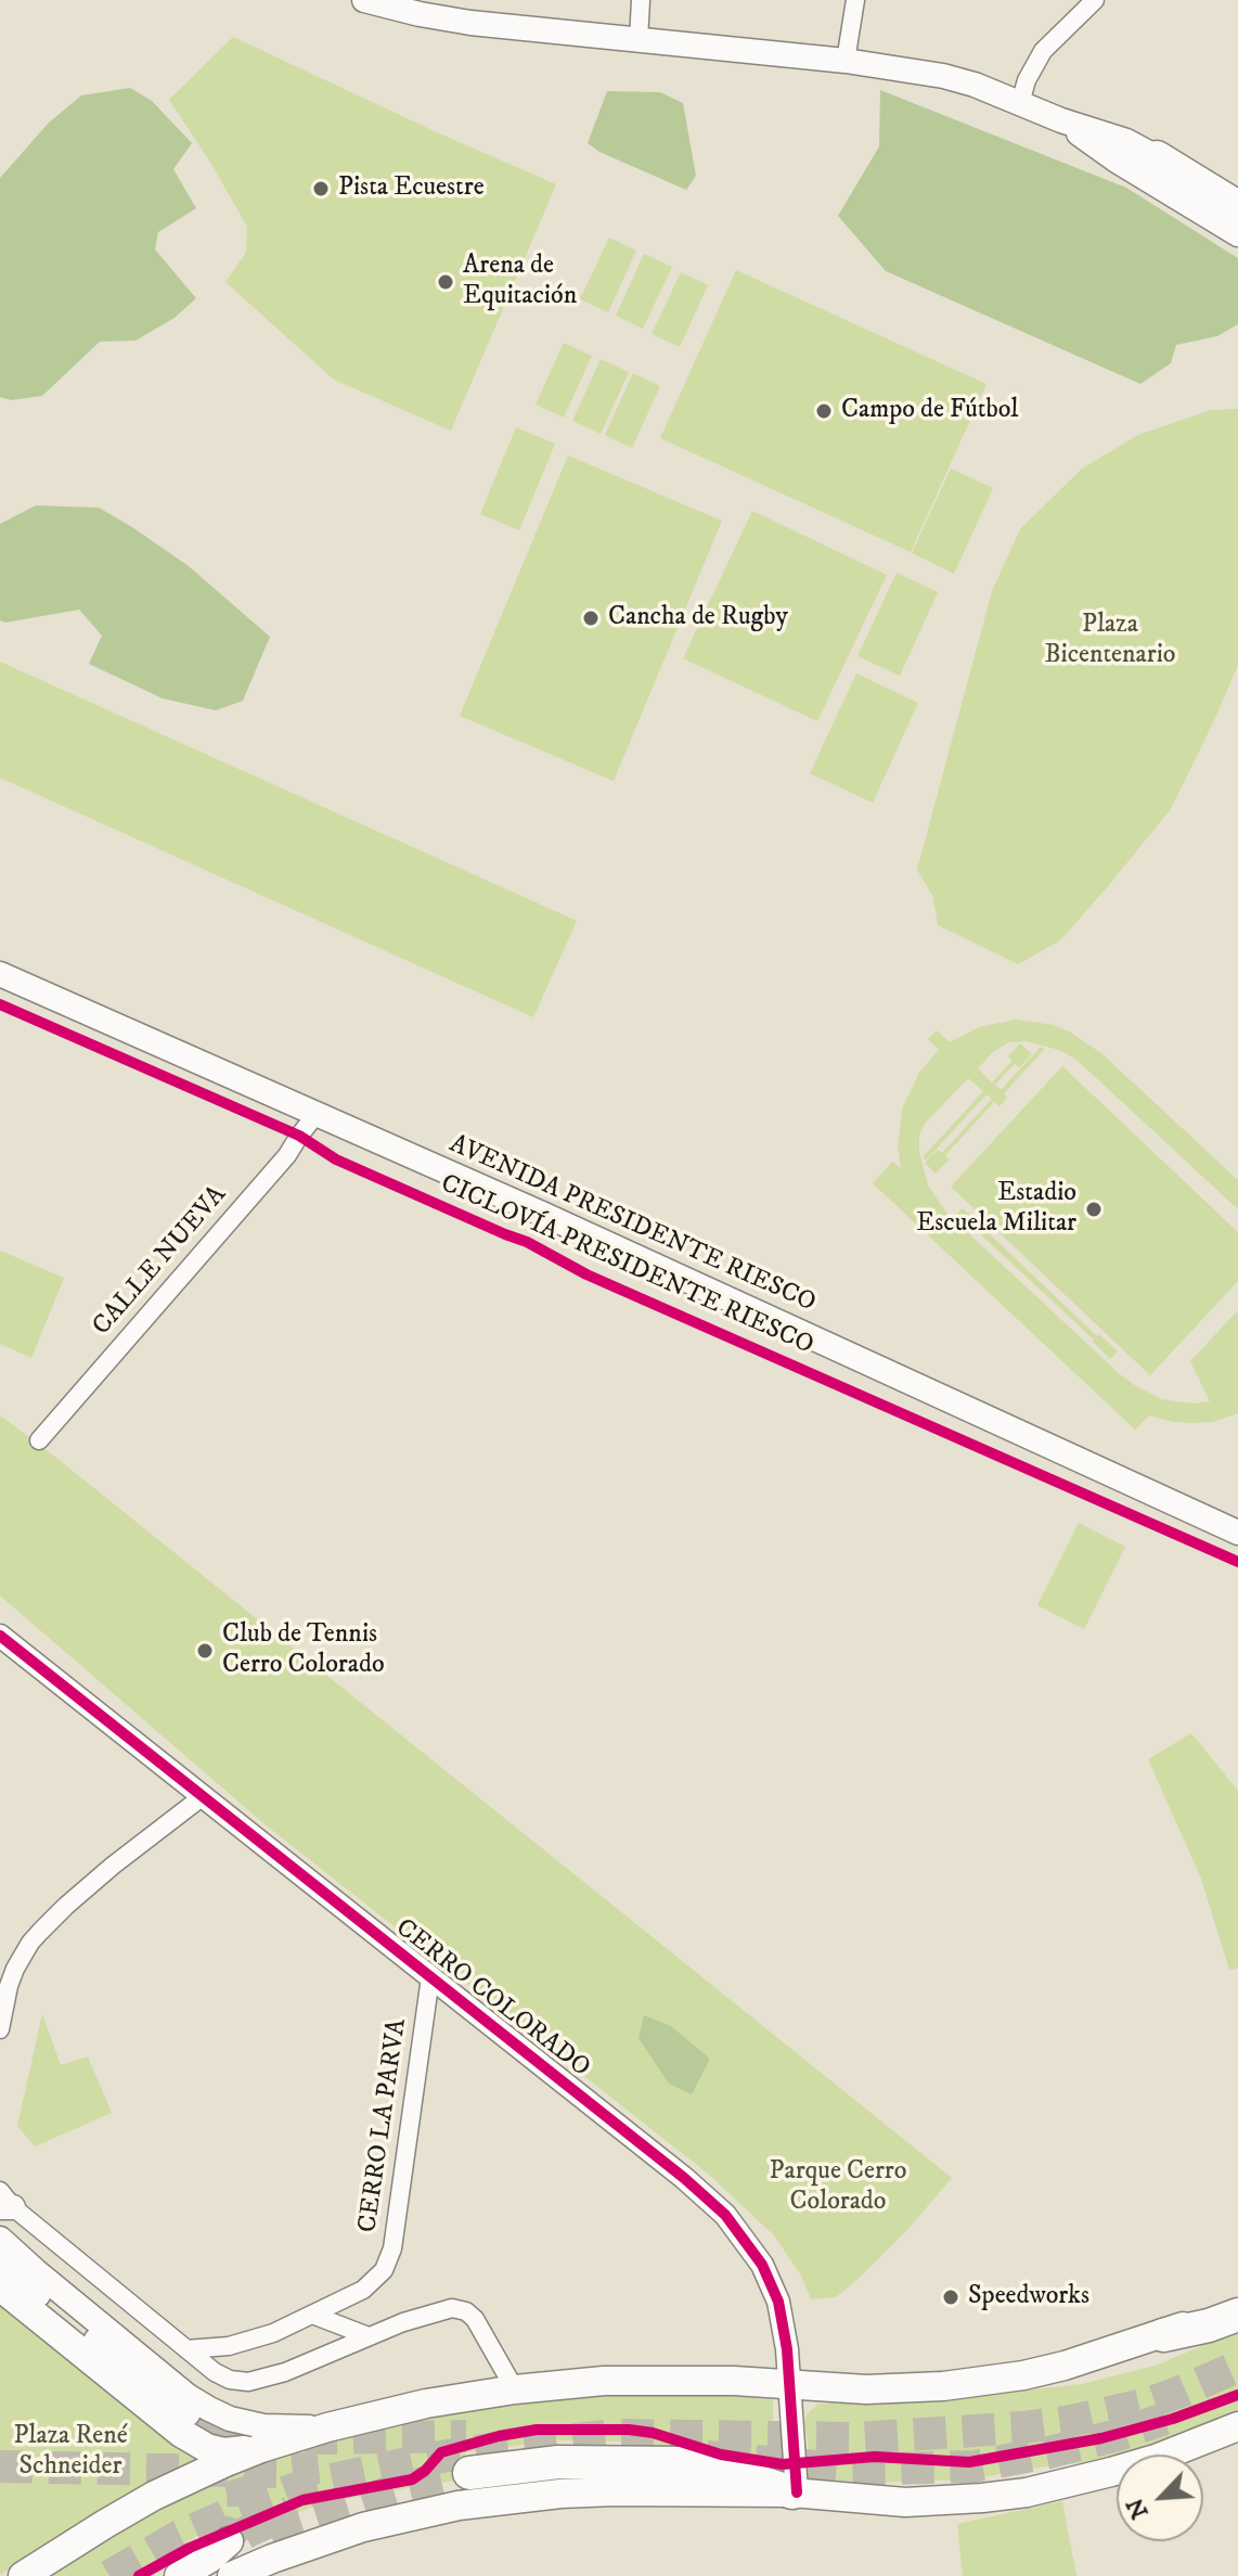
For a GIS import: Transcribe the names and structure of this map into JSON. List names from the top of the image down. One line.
{"streets":{"main road":["AVENIDA PRESIDENTE RIESCO"],"street":["CALLE NUEVA","CERRO COLORADO","CERRO LA PARVA"],"cycle path":["CICLOVÍA PRESIDENTE RIESCO"]},"crossings":[["AVENIDA PRESIDENTE RIESCO","CALLE NUEVA"],["CERRO COLORADO","CERRO LA PARVA"]],"parks":["Plaza Bicentenario","Parque Cerro Colorado","Plaza René Schneider"],"places":["Pista Ecuestre","Arena de Equitación","Campo de Fútbol","Cancha de Rugby","Estadio Escuela Militar","Club de Tennis Cerro Colorado","Speedworks"],"north":"bottom left"}
